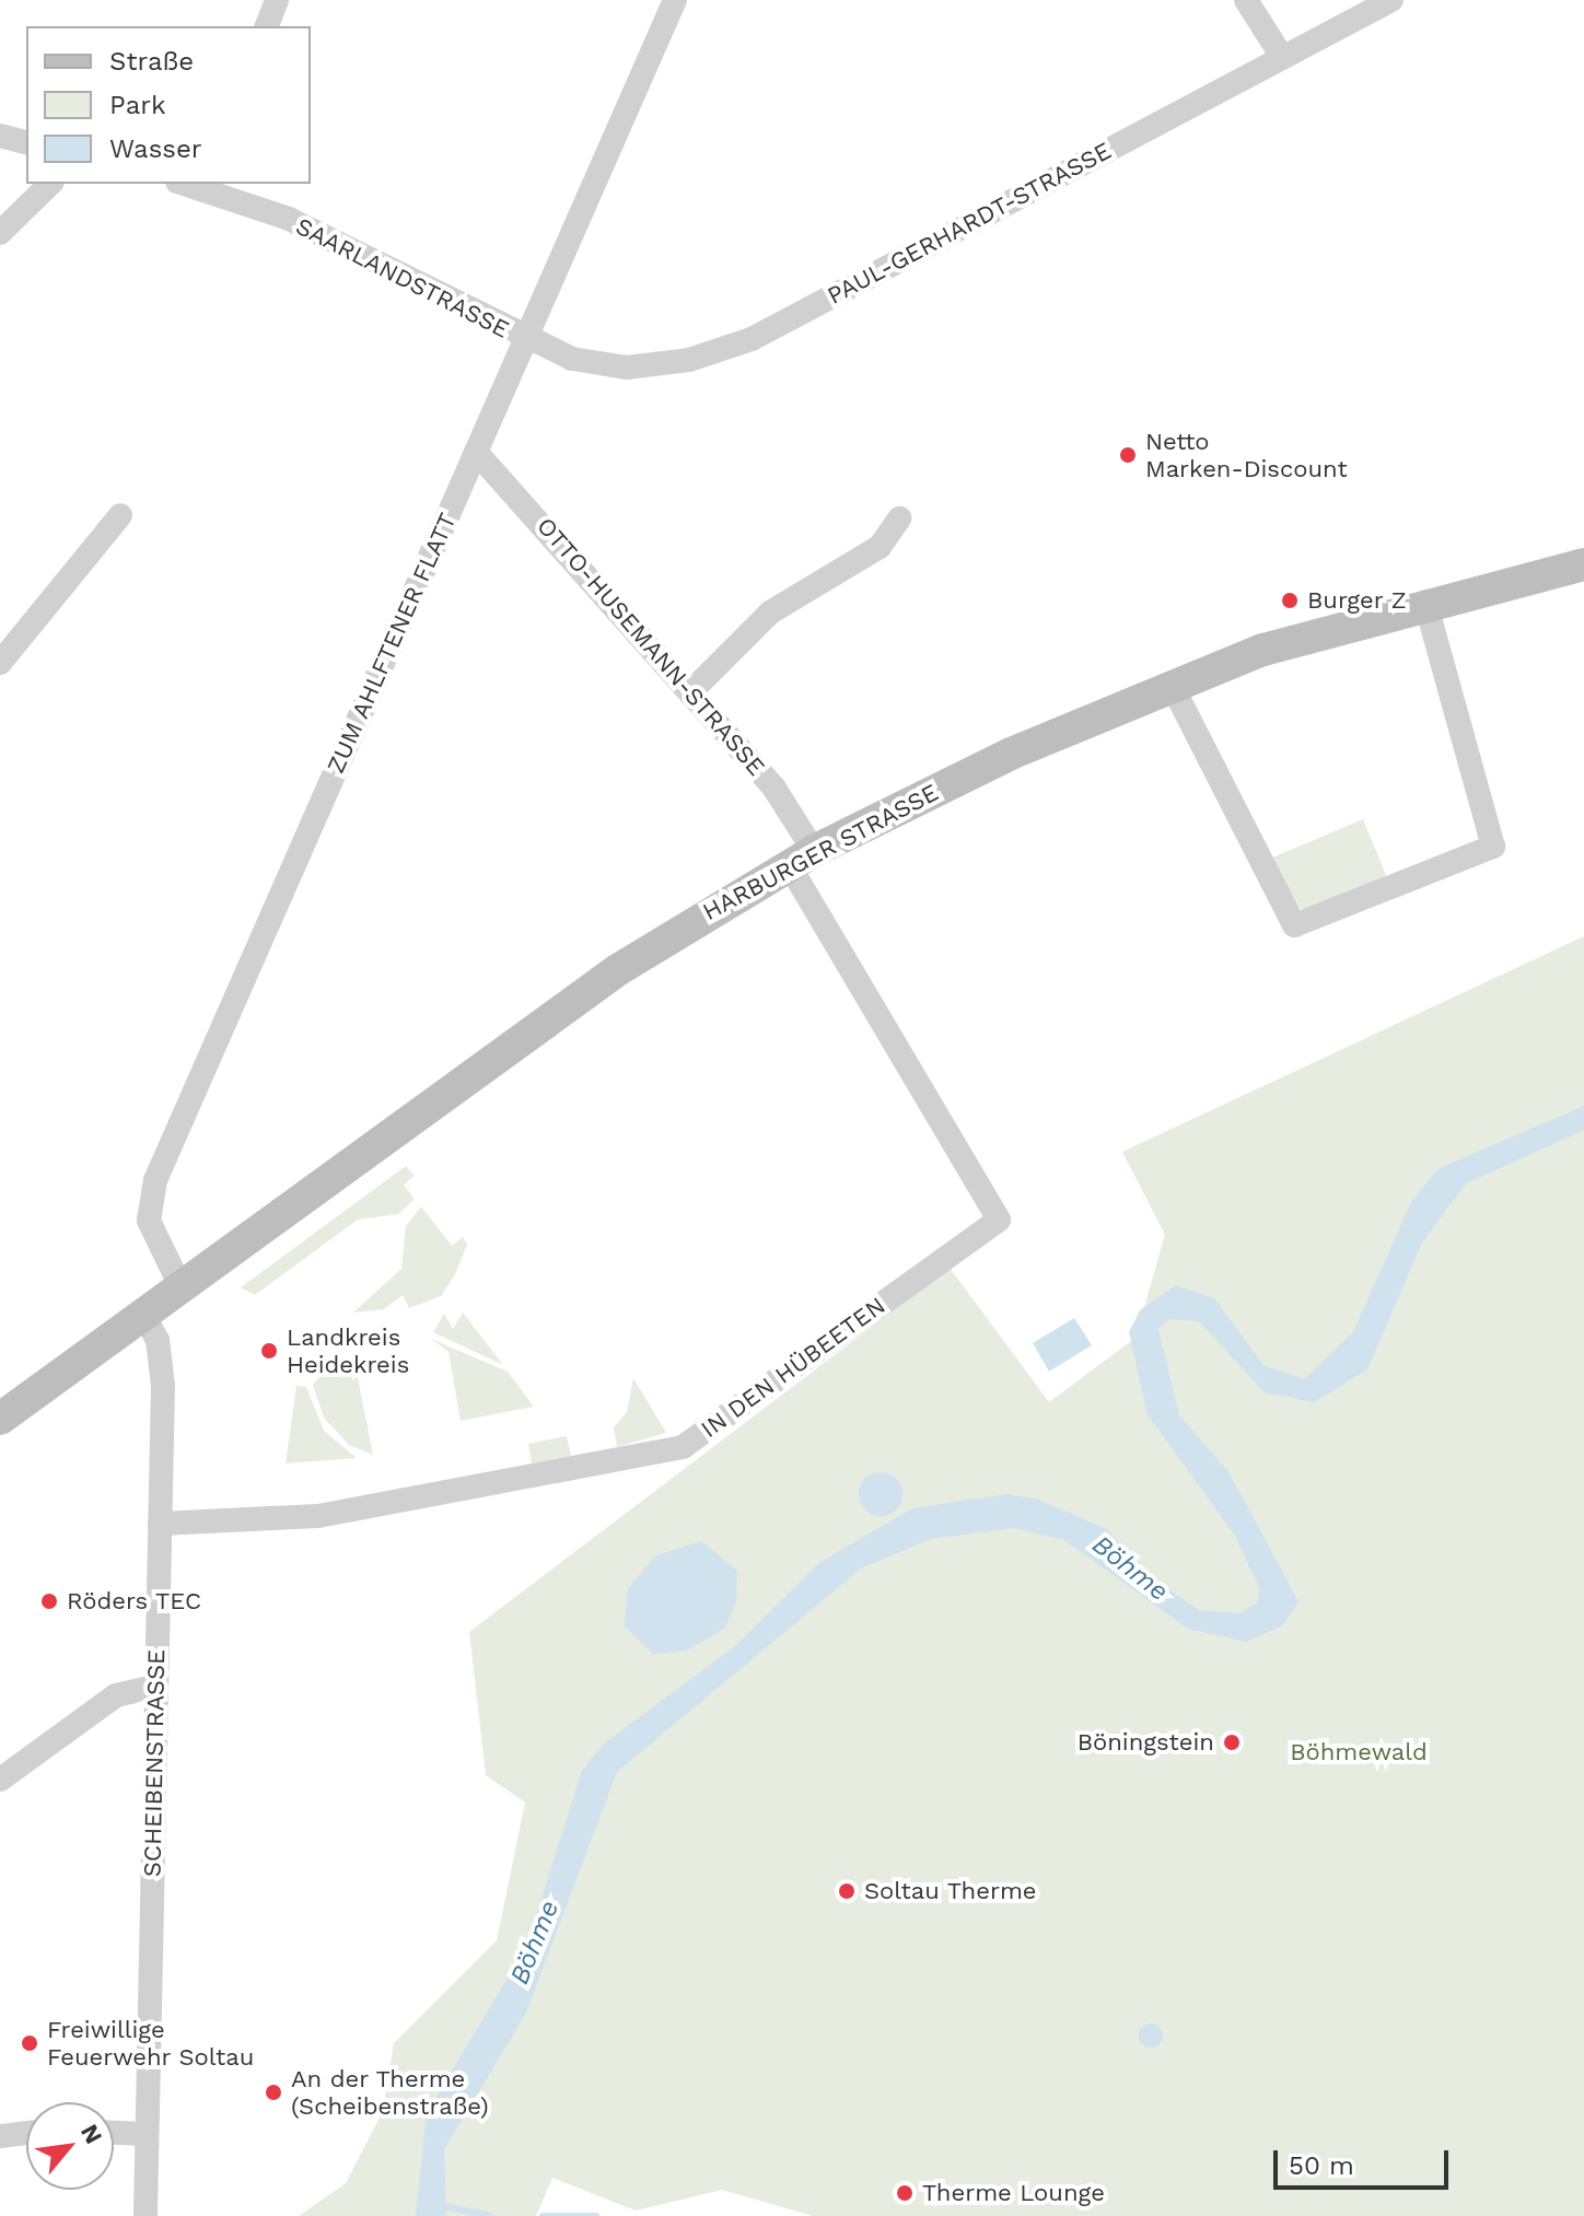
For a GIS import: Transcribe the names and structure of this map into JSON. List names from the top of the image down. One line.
{"streets":{"main road":["HARBURGER STRASSE"],"street":["PAUL-GERHARDT-STRASSE","SAARLANDSTRASSE","ZUM AHLFTENER FLATT","OTTO-HUSEMANN-STRASSE","IN DEN HÜBEETEN","SCHEIBENSTRASSE"]},"crossings":[["PAUL-GERHARDT-STRASSE","SAARLANDSTRASSE"],["PAUL-GERHARDT-STRASSE","ZUM AHLFTENER FLATT"],["SAARLANDSTRASSE","ZUM AHLFTENER FLATT"],["ZUM AHLFTENER FLATT","OTTO-HUSEMANN-STRASSE"],["ZUM AHLFTENER FLATT","HARBURGER STRASSE"],["OTTO-HUSEMANN-STRASSE","HARBURGER STRASSE"],["OTTO-HUSEMANN-STRASSE","IN DEN HÜBEETEN"],["HARBURGER STRASSE","IN DEN HÜBEETEN"],["HARBURGER STRASSE","SCHEIBENSTRASSE"],["IN DEN HÜBEETEN","SCHEIBENSTRASSE"]],"water":["Böhme"],"parks":["Böhmewald"],"places":["Netto Marken-Discount","Burger Z","Landkreis Heidekreis","Röders TEC","Böningstein","Soltau Therme","Freiwillige Feuerwehr Soltau","An der Therme (Scheibenstraße)","Therme Lounge"],"legend":["Straße","Park","Wasser"],"scale_bar":"50 m","north":"top right"}
